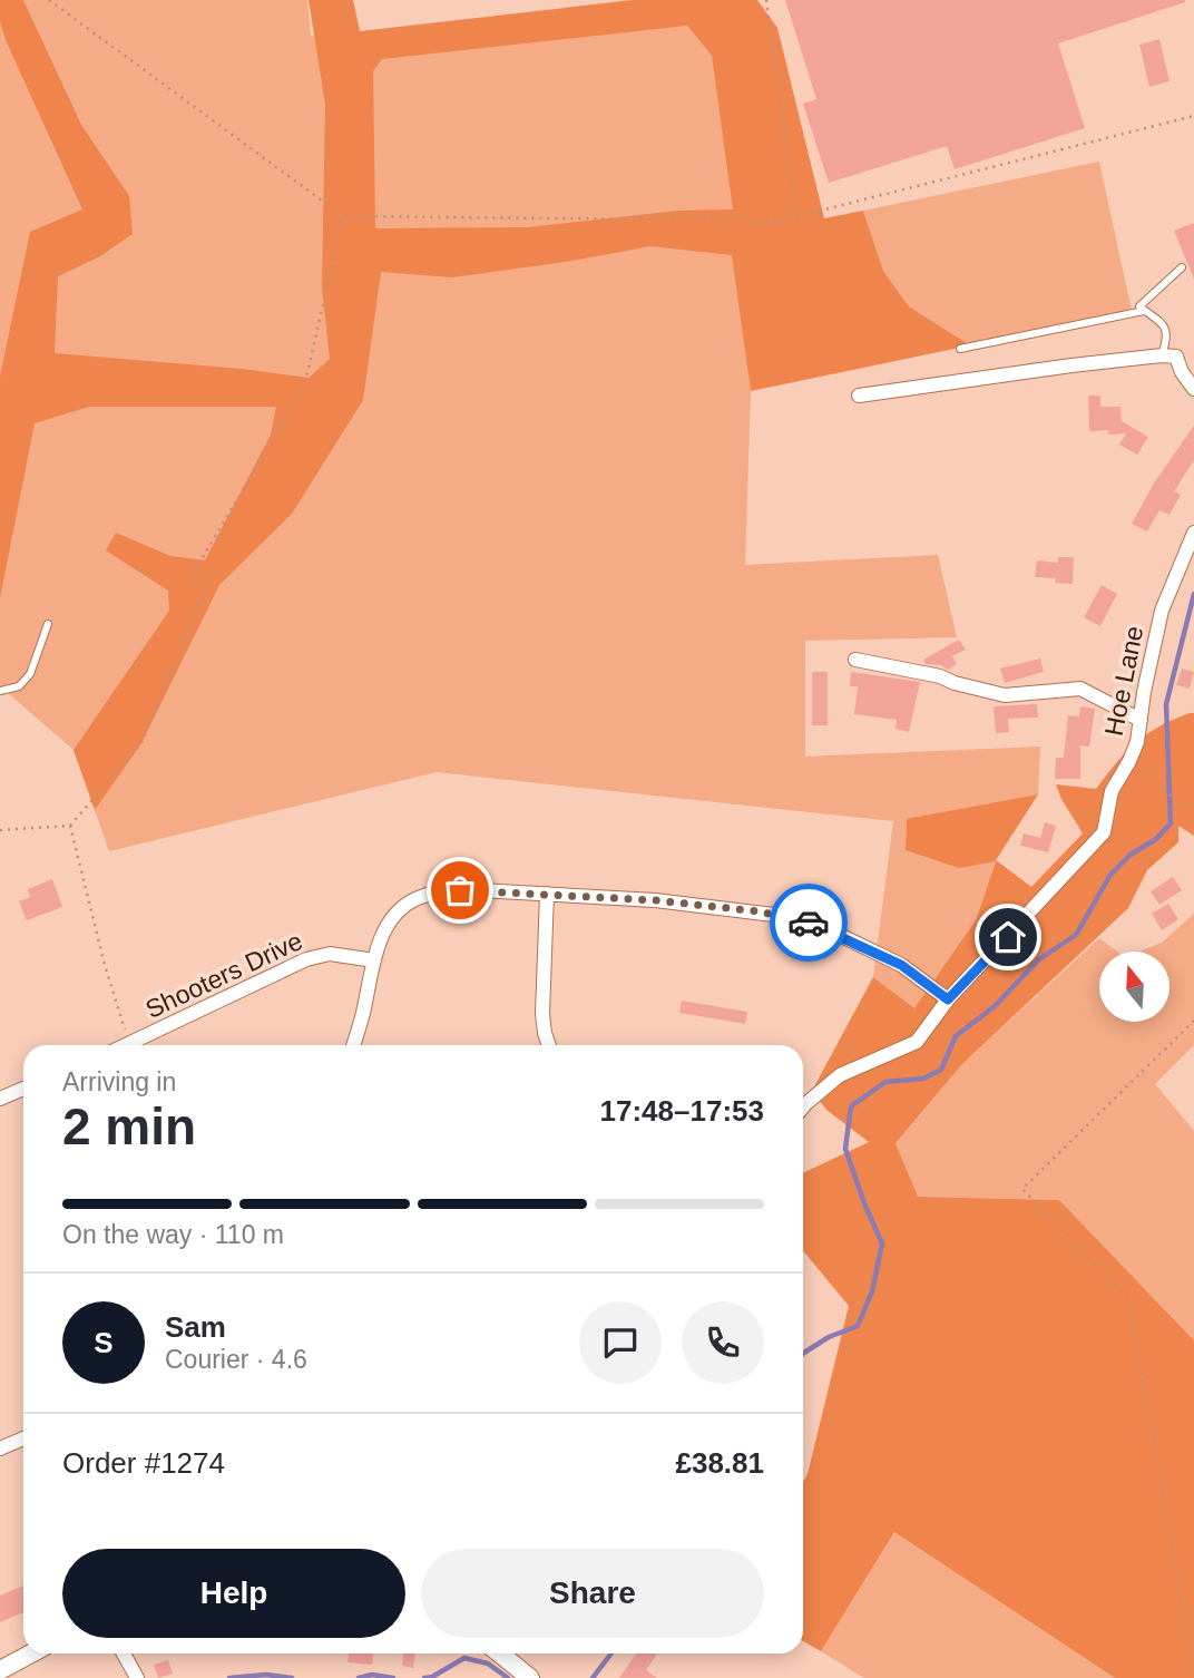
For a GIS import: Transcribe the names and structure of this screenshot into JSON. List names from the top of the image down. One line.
{"streets":{"street":["Hoe Lane","Shooters Drive"]},"north":"top","page":{"heading":["2 min","Arriving in","17:48–17:53"],"panel":["Sam","Courier · 4.6","Order #1274","£38.81"],"bar":"On the way · 110 m","round":"S","buttons":["Help","Share"]}}
